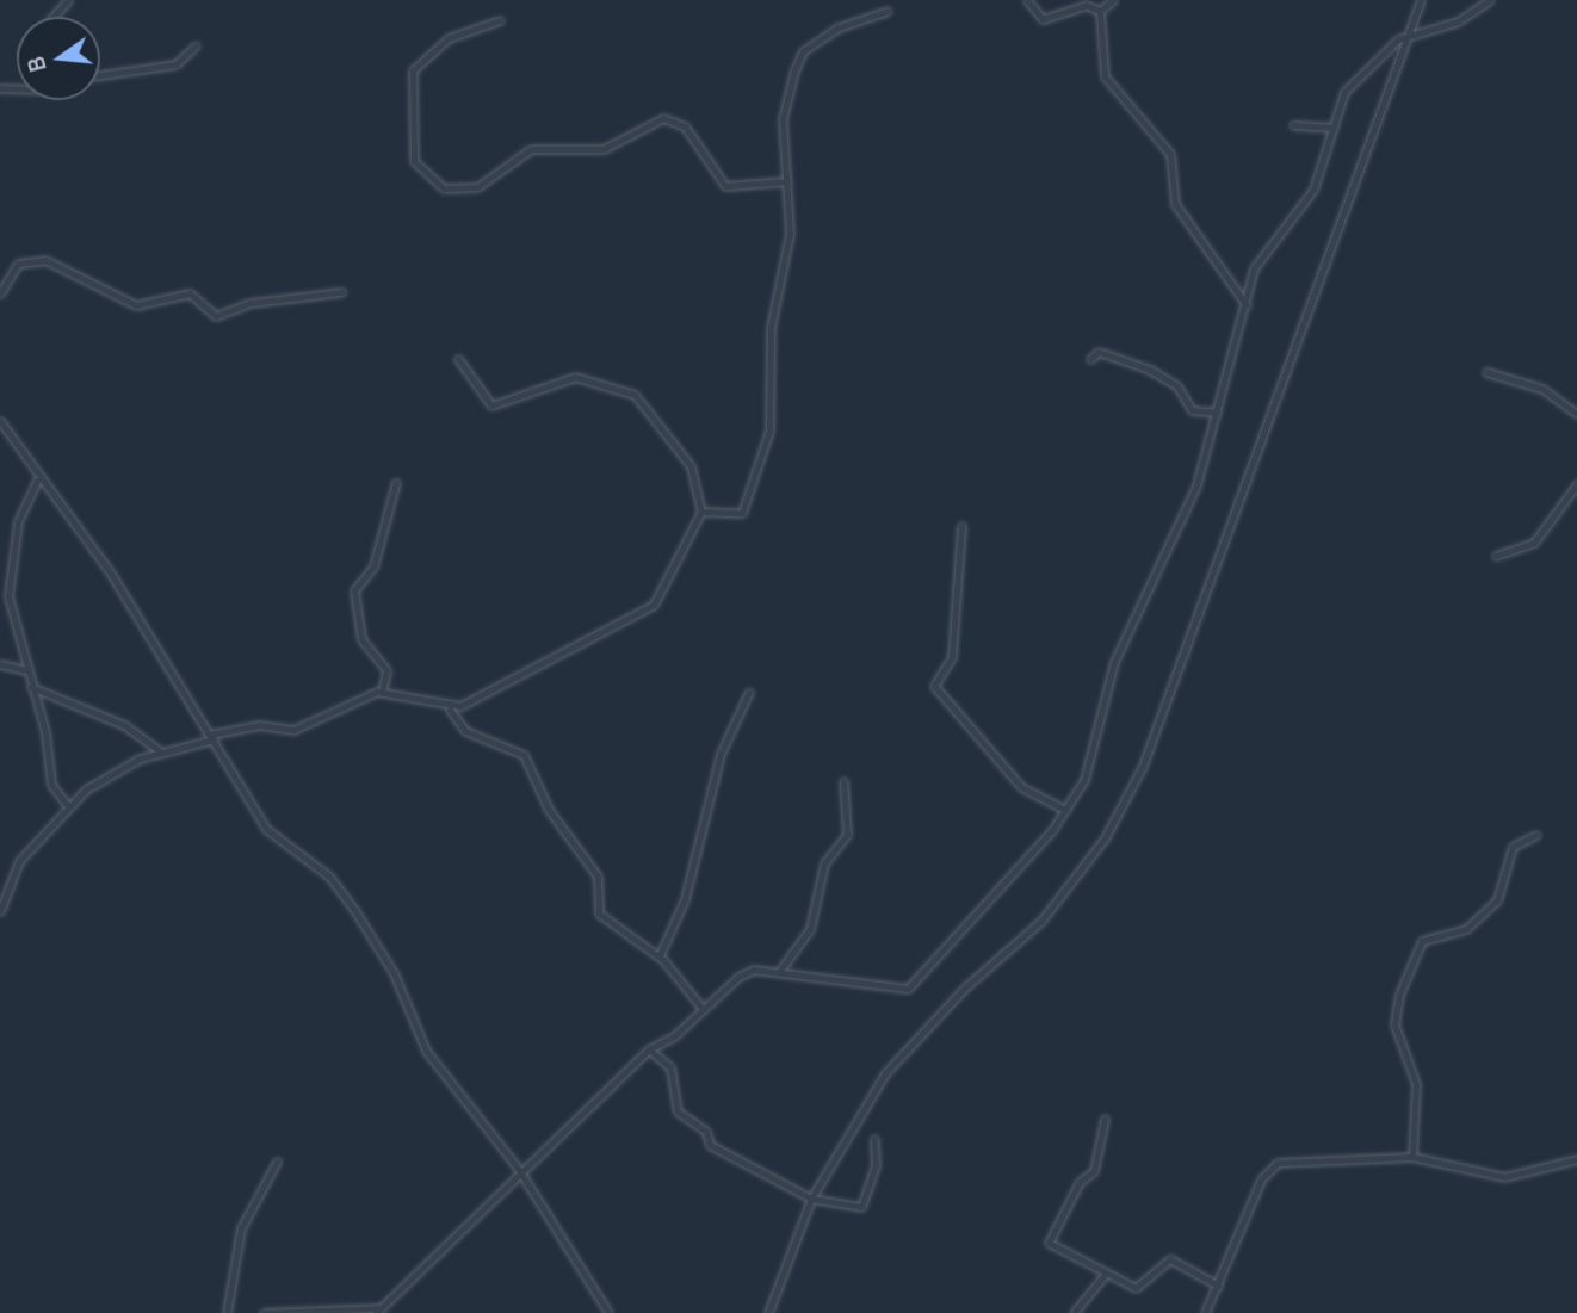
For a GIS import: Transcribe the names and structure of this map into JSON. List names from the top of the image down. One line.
{"north":"left"}
